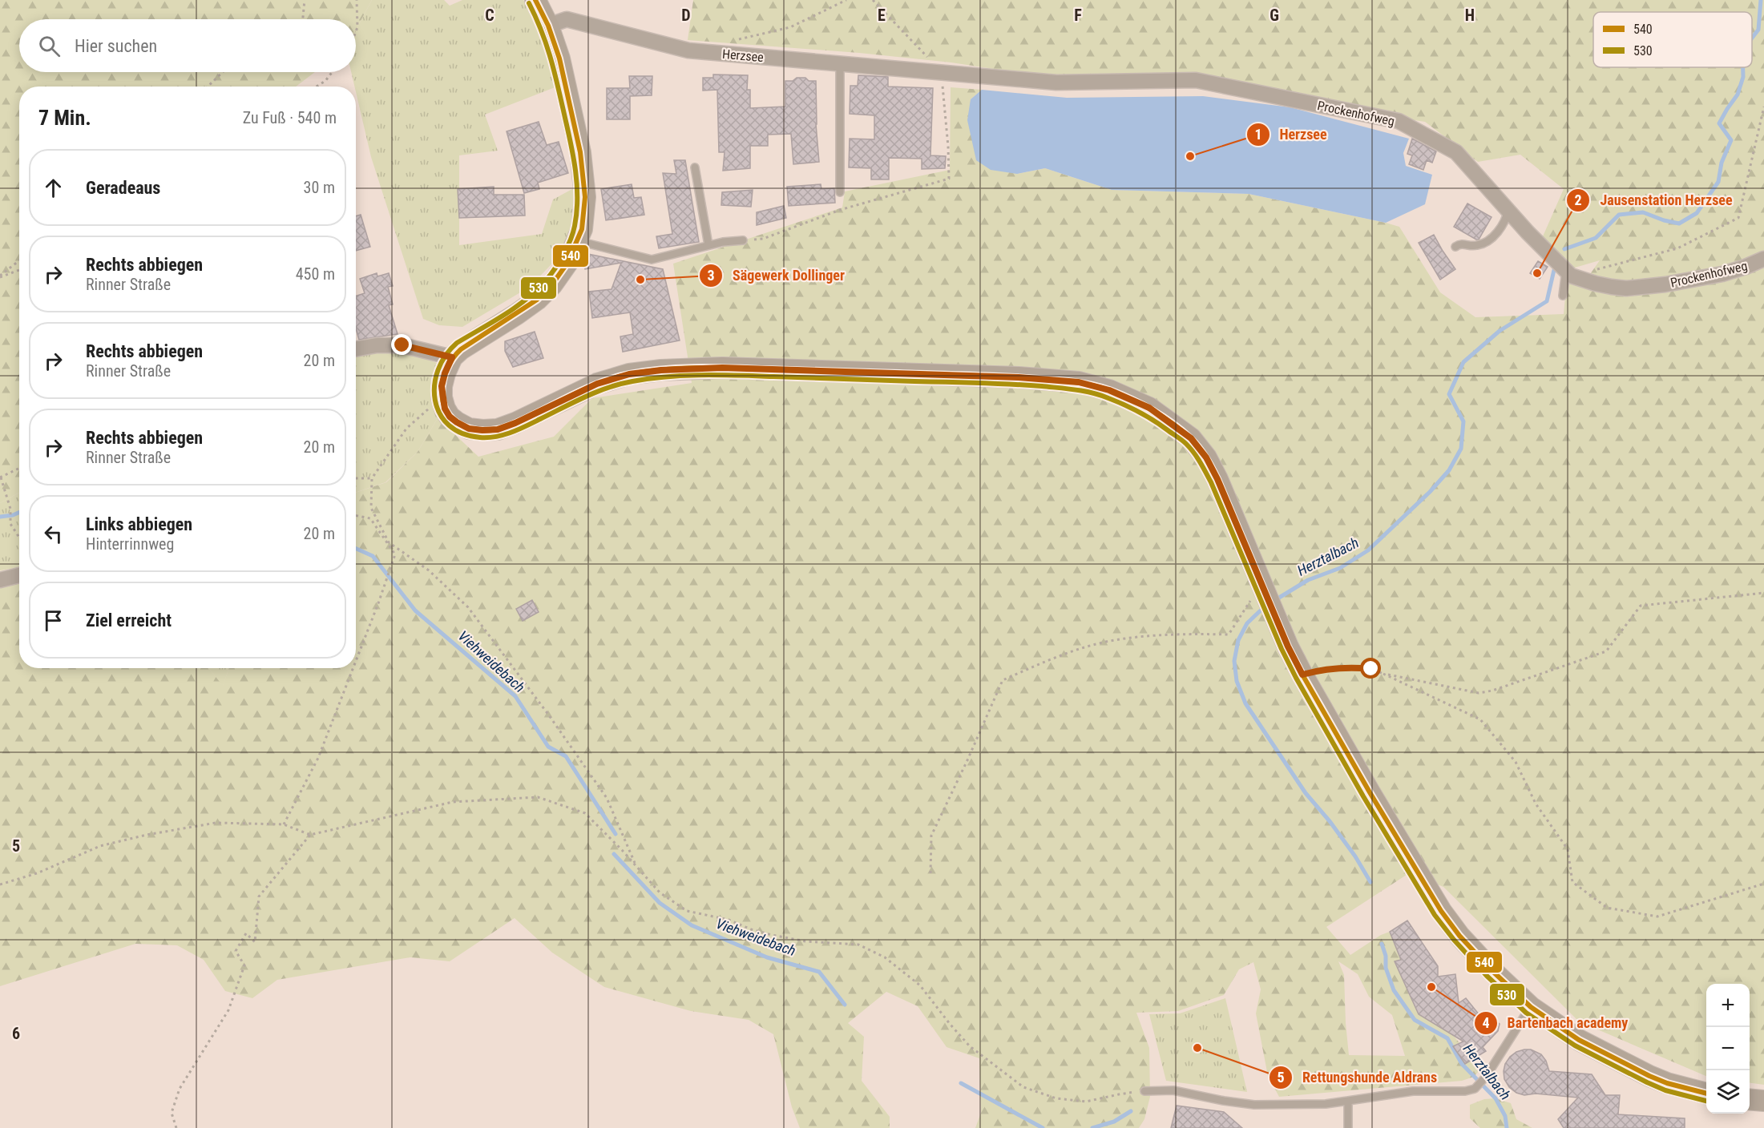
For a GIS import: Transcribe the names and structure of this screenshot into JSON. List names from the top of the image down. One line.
{"streets":{"street":["Herzsee","Prockenhofweg"]},"crossings":[["Herzsee","Prockenhofweg"]],"water":["Herztalbach","Viehweidebach"],"places":["Herzsee","Jausenstation Herzsee","Sägewerk Dollinger","Bartenbach academy","Rettungshunde Aldrans"],"lines":["transit line 540","transit line 530"],"legend":["540","530"],"page":{"search":"Hier suchen","heading":["7 Min.","Zu Fuß · 540 m"],"list":[["Geradeaus","30 m"],["Rechts abbiegen","Rinner Straße","450 m"],["Rechts abbiegen","Rinner Straße","20 m"],["Rechts abbiegen","Rinner Straße","20 m"],["Links abbiegen","Hinterrinnweg","20 m"],"Ziel erreicht"],"map_buttons":["+","−"]},"grid":{"columns":["C","D","E","F","G","H"],"rows":["5","6"]}}
